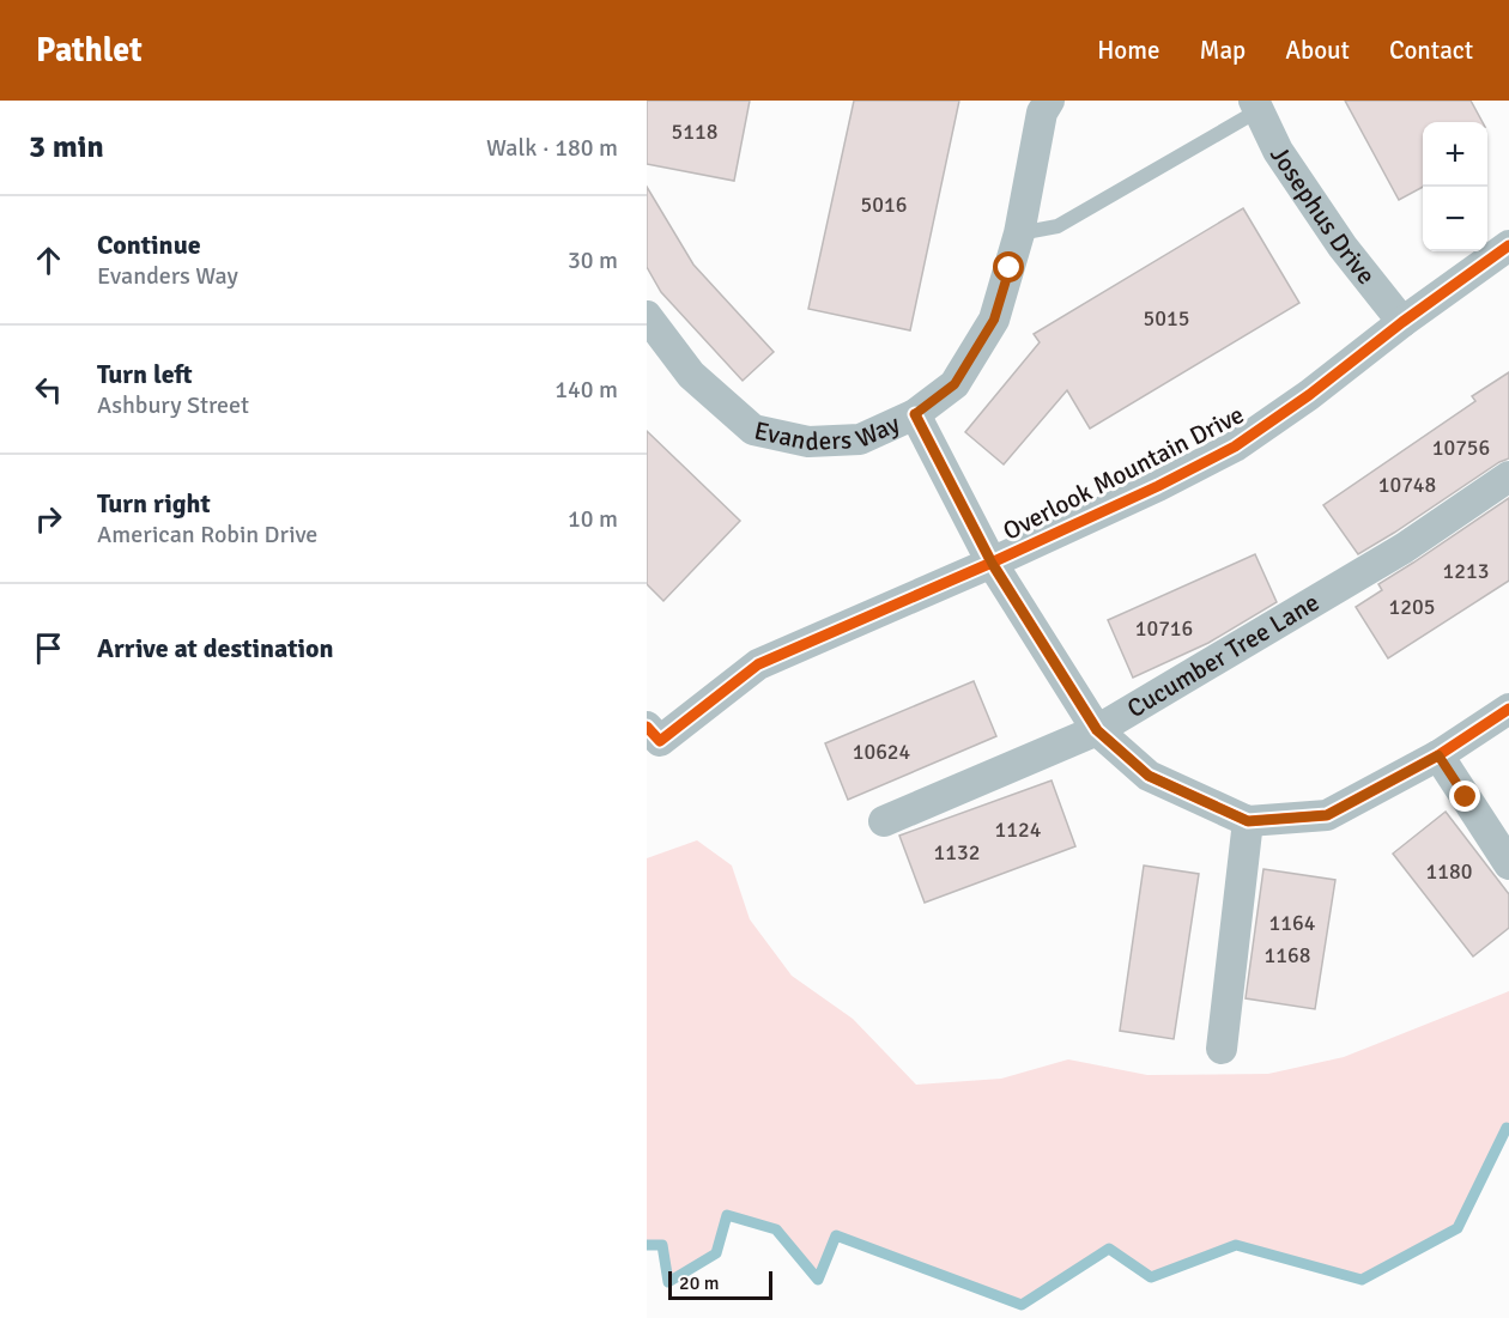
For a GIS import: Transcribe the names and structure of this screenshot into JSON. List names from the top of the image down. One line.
{"streets":{"street":["Josephus Drive","Evanders Way","Overlook Mountain Drive","Cucumber Tree Lane"]},"crossings":[["Josephus Drive","Overlook Mountain Drive"]],"house_numbers":["5118","5016","5015","10756","10748","1213","1205","10716","10624","1124","1132","1180","1164","1168"],"scale_bar":"20 m","page":{"header":"Pathlet","nav":["Home","Map","About","Contact"],"heading":["3 min","Walk · 180 m"],"map_buttons":["+","−"],"list":[["Continue","Evanders Way","30 m"],["Turn left","Ashbury Street","140 m"],["Turn right","American Robin Drive","10 m"],"Arrive at destination"],"scale":"20 m"}}
